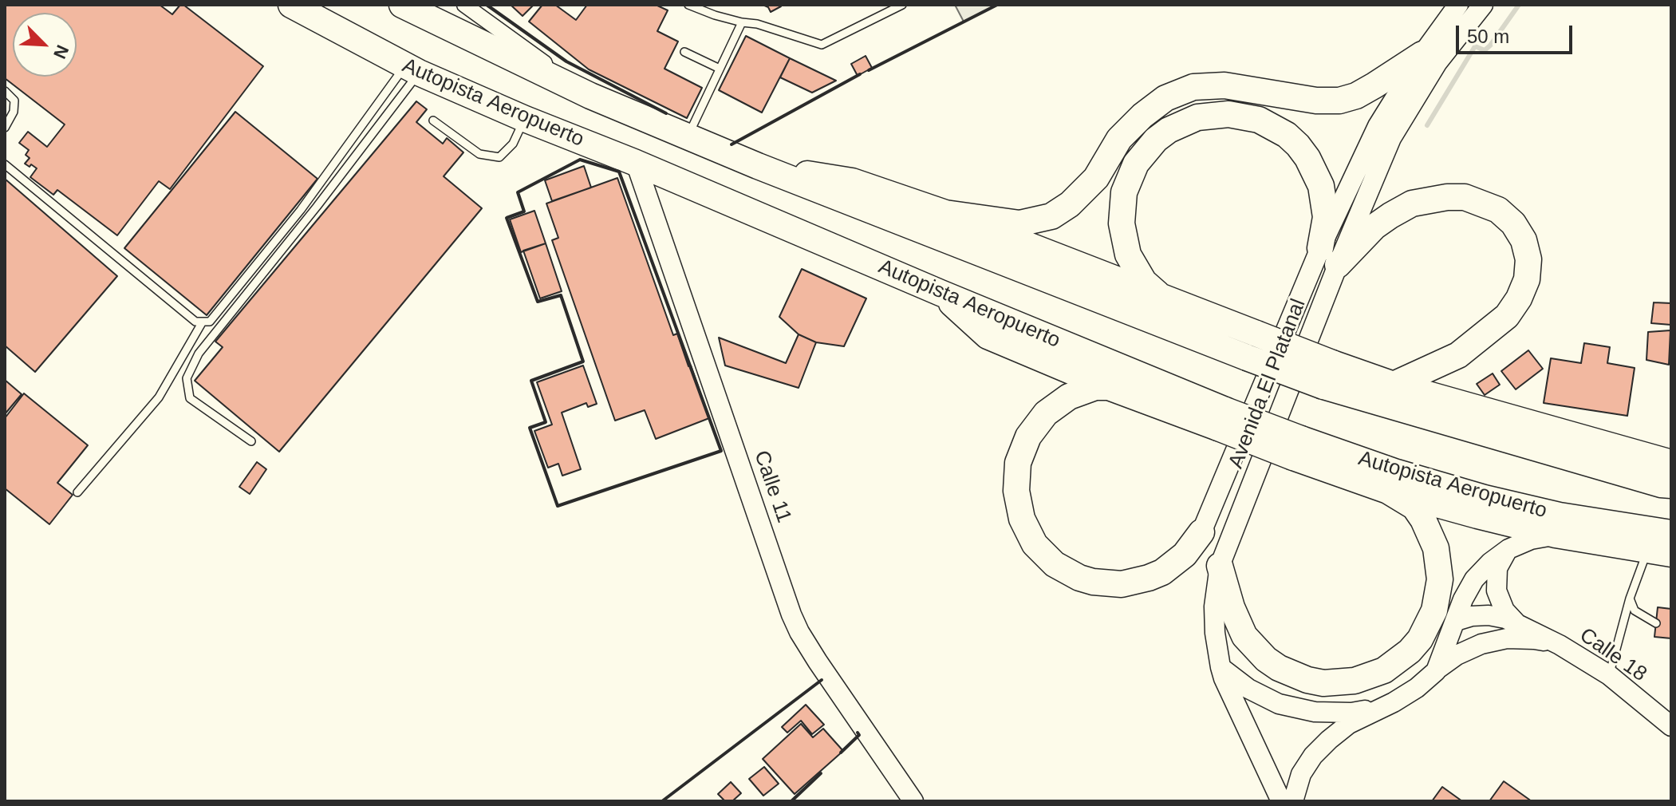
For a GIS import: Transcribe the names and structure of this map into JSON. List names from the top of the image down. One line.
{"streets":{"highway":["Autopista Aeropuerto"],"main road":["Avenida El Platanal","Calle 11","Calle 18"]},"crossings":[["Autopista Aeropuerto","Calle 11"]],"scale_bar":"50 m","north":"bottom right"}
